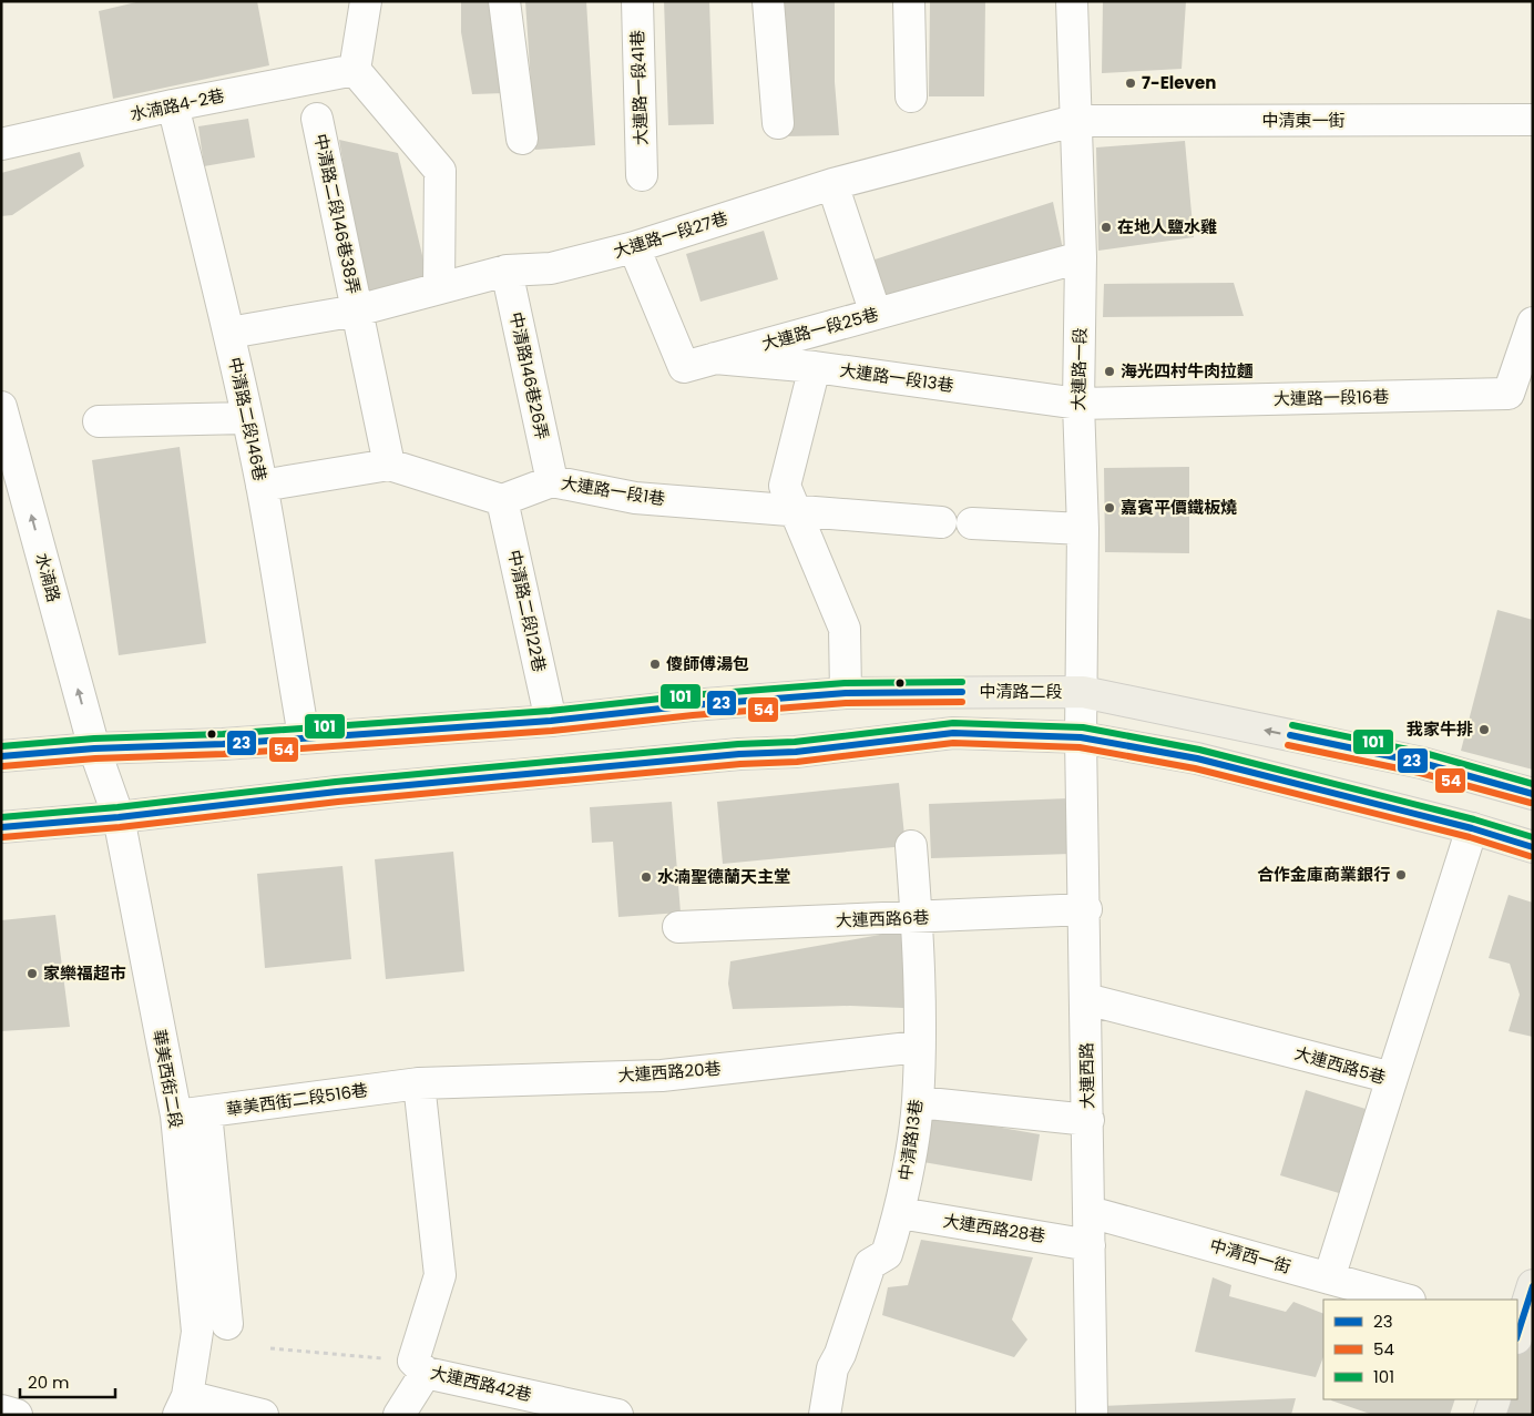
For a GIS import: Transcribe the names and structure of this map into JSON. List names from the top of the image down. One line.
{"streets":{"main road":["中清路二段"],"street":["大連路一段41巷","水湳路4-2巷","中清東一街","中清路二段146巷38弄","大連路一段27巷","大連路一段25巷","大連路一段","中清路146巷26弄","大連路一段13巷","大連路一段16巷","中清路二段146巷","大連路一段1巷","水湳路","中清路二段122巷","大連西路6巷","大連西路5巷","大連西路20巷","大連西路","華美西街二段","華美西街二段516巷","中清路13巷","大連西路28巷","中清西一街","大連西路42巷"]},"crossings":[["水湳路4-2巷","中清路二段146巷"],["中清東一街","大連路一段27巷"],["中清東一街","大連路一段"],["中清路二段146巷38弄","大連路一段27巷"],["中清路二段146巷38弄","中清路146巷26弄"],["中清路二段146巷38弄","中清路二段146巷"],["大連路一段27巷","大連路一段25巷"],["大連路一段27巷","大連路一段"],["大連路一段27巷","中清路146巷26弄"],["大連路一段25巷","大連路一段"],["大連路一段25巷","大連路一段13巷"],["大連路一段","大連路一段13巷"],["大連路一段","大連路一段16巷"],["大連路一段","中清路二段"],["大連路一段","大連西路"],["中清路146巷26弄","大連路一段1巷"],["大連路一段13巷","大連路一段16巷"],["中清路二段146巷","中清路二段"],["大連路一段1巷","中清路二段122巷"],["水湳路","中清路二段"],["水湳路","華美西街二段"],["中清路二段122巷","中清路二段"],["中清路二段","華美西街二段"],["大連西路6巷","大連西路"],["大連西路6巷","中清路13巷"],["大連西路5巷","大連西路"],["大連西路5巷","中清西一街"],["大連西路20巷","華美西街二段516巷"],["大連西路20巷","中清路13巷"],["大連西路","大連西路28巷"],["大連西路","中清西一街"],["華美西街二段","華美西街二段516巷"],["中清路13巷","大連西路28巷"]],"one_way":["水湳路"],"places":["7-Eleven","在地人鹽水雞","海光四村牛肉拉麵","嘉賓平價鐵板燒","傻師傅湯包","我家牛排","合作金庫商業銀行","水湳聖德蘭天主堂","家樂福超市"],"lines":["transit line 101","transit line 23","transit line 54"],"legend":["23","54","101"],"scale_bar":"20 m"}
